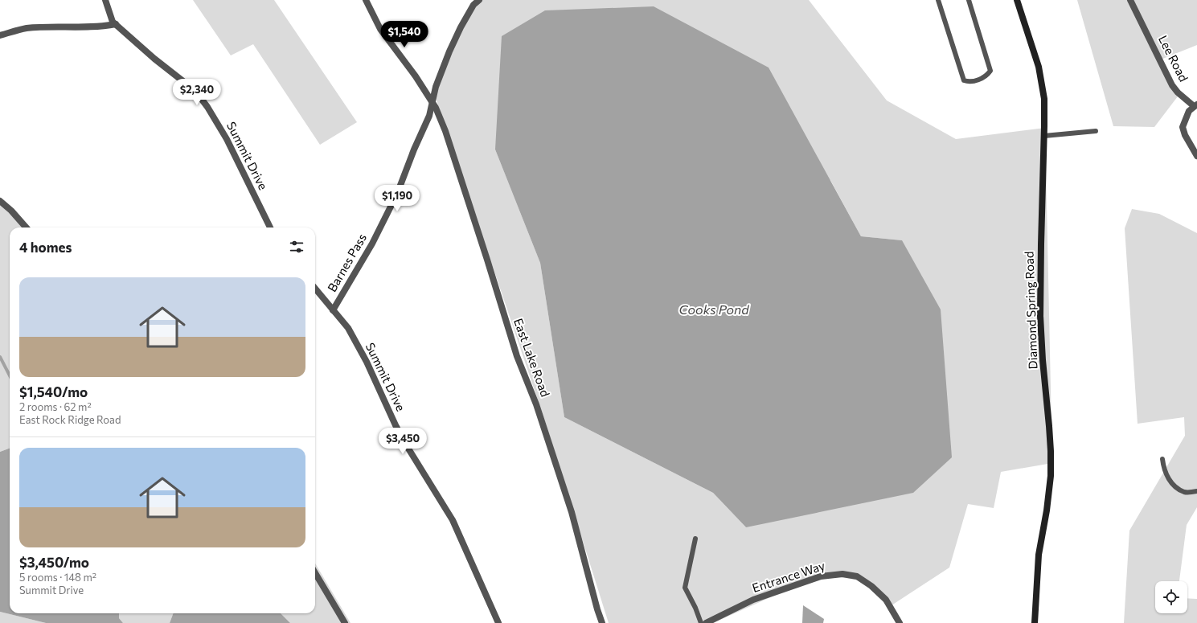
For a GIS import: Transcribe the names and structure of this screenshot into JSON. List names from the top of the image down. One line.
{"streets":{"street":["Lee Road","Summit Drive","Barnes Pass","Diamond Spring Road","East Lake Road","Entrance Way"]},"crossings":[["Summit Drive","Barnes Pass"],["Barnes Pass","East Lake Road"]],"water":["Cooks Pond"],"page":{"price":["$1,540","$2,340","$1,190","$3,450"],"heading":"4 homes","list":[{"name":"$1,540/mo","note":"2 rooms · 62 m² · East Rock Ridge Road"},{"name":"$3,450/mo","note":"5 rooms · 148 m² · Summit Drive"}]}}
